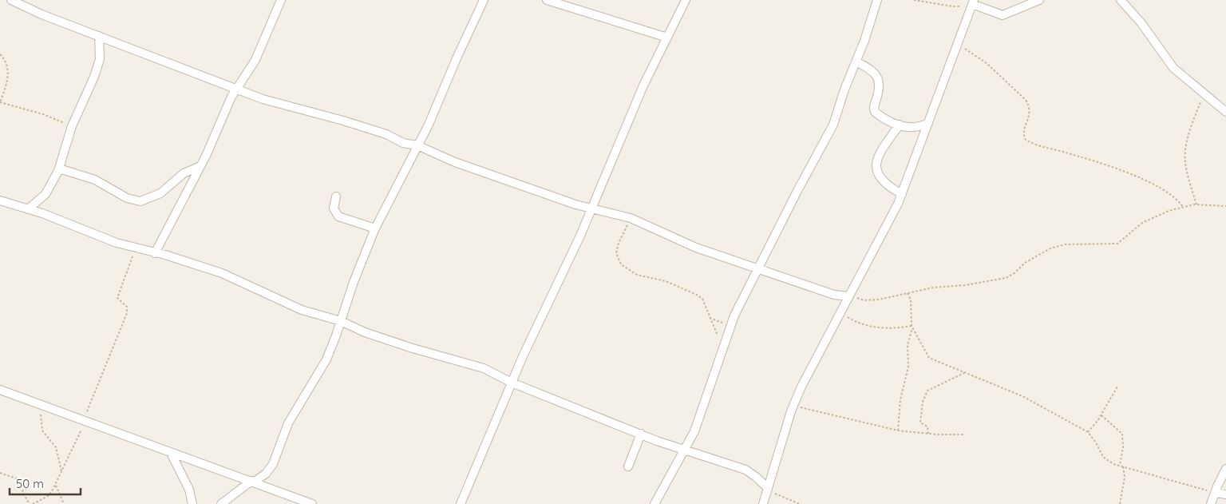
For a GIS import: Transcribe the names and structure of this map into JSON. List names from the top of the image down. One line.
{"scale_bar":"50 m"}
